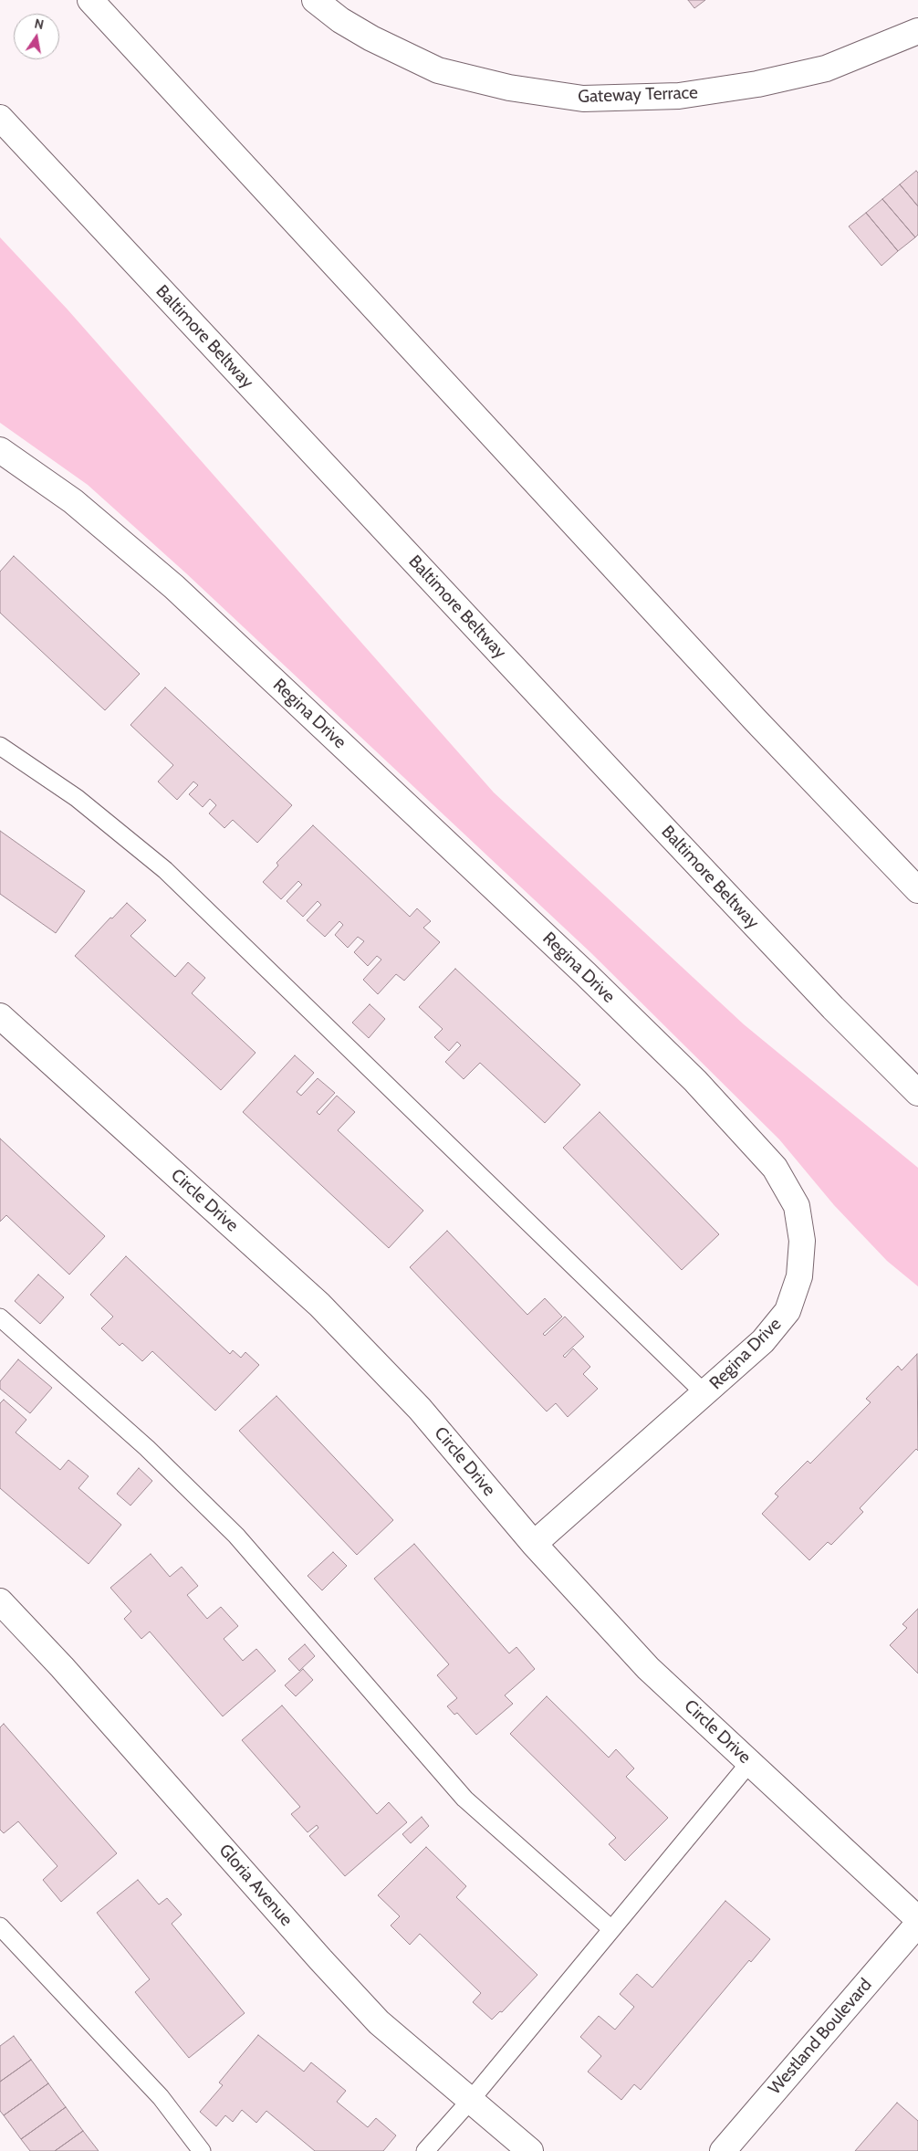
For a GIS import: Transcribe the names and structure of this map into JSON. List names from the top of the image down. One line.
{"streets":{"main road":["Gateway Terrace","Baltimore Beltway","Regina Drive","Circle Drive","Gloria Avenue","Westland Boulevard"]},"crossings":[["Regina Drive","Circle Drive"]],"north":"top"}
